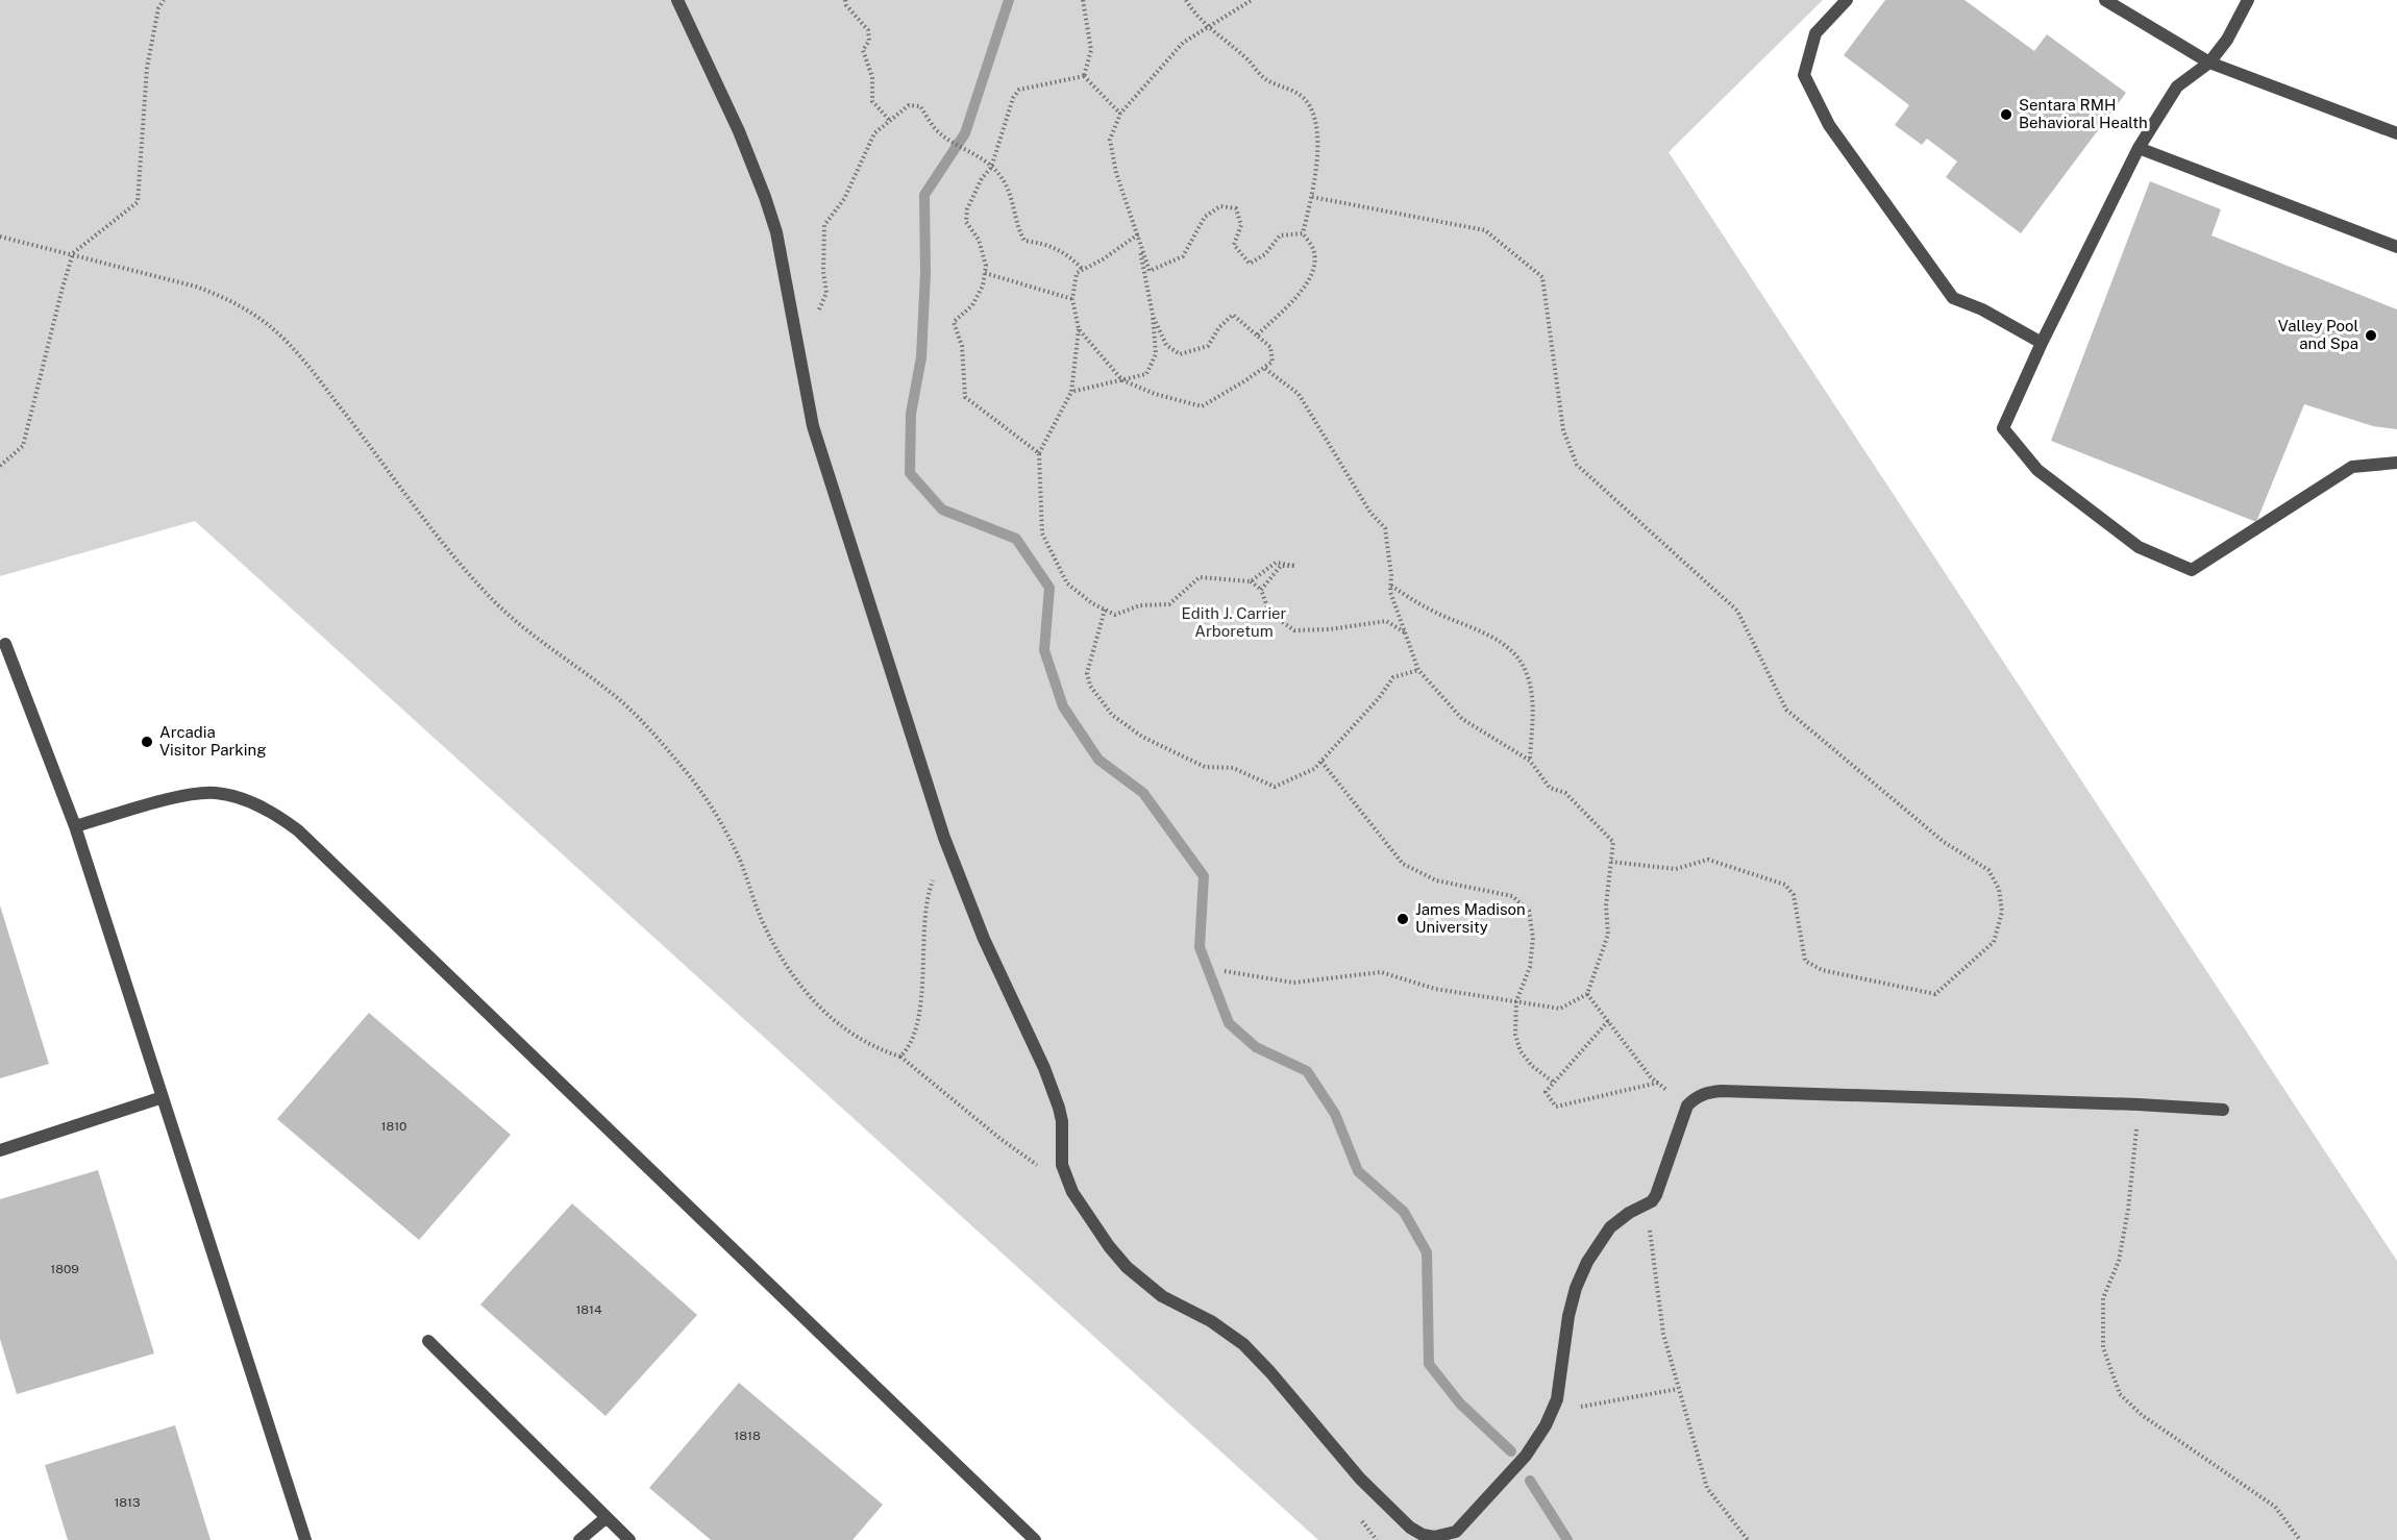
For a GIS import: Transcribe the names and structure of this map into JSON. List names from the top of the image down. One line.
{"parks":["Edith J. Carrier Arboretum"],"places":["Sentara RMH Behavioral Health","Valley Pool and Spa","Arcadia Visitor Parking","James Madison University"],"house_numbers":["1810","1809","1814","1818","1813"]}
